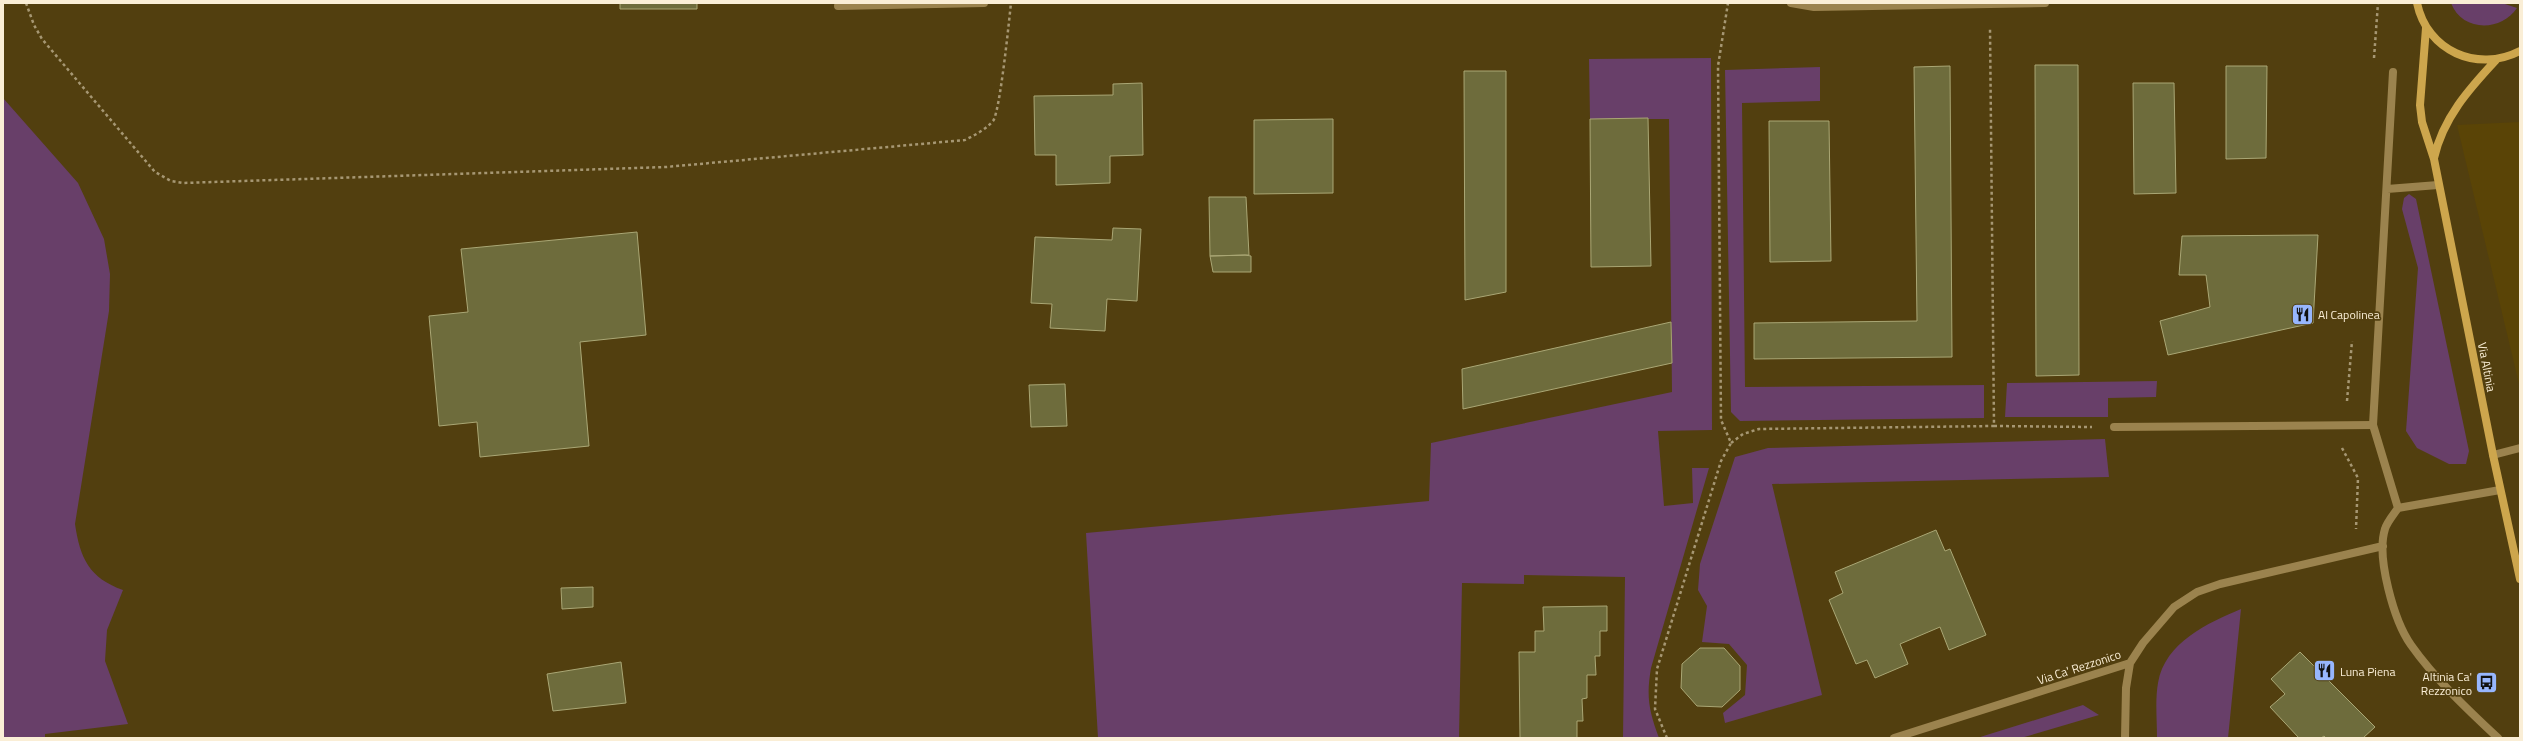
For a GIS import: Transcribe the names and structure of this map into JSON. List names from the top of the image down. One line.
{"streets":{"main road":["Via Altinia"],"street":["Via Ca' Rezzonico"]},"places":{"restaurant":["Al Capolinea","Luna Piena"],"bus stop":["Altinia Ca' Rezzonico"]}}
